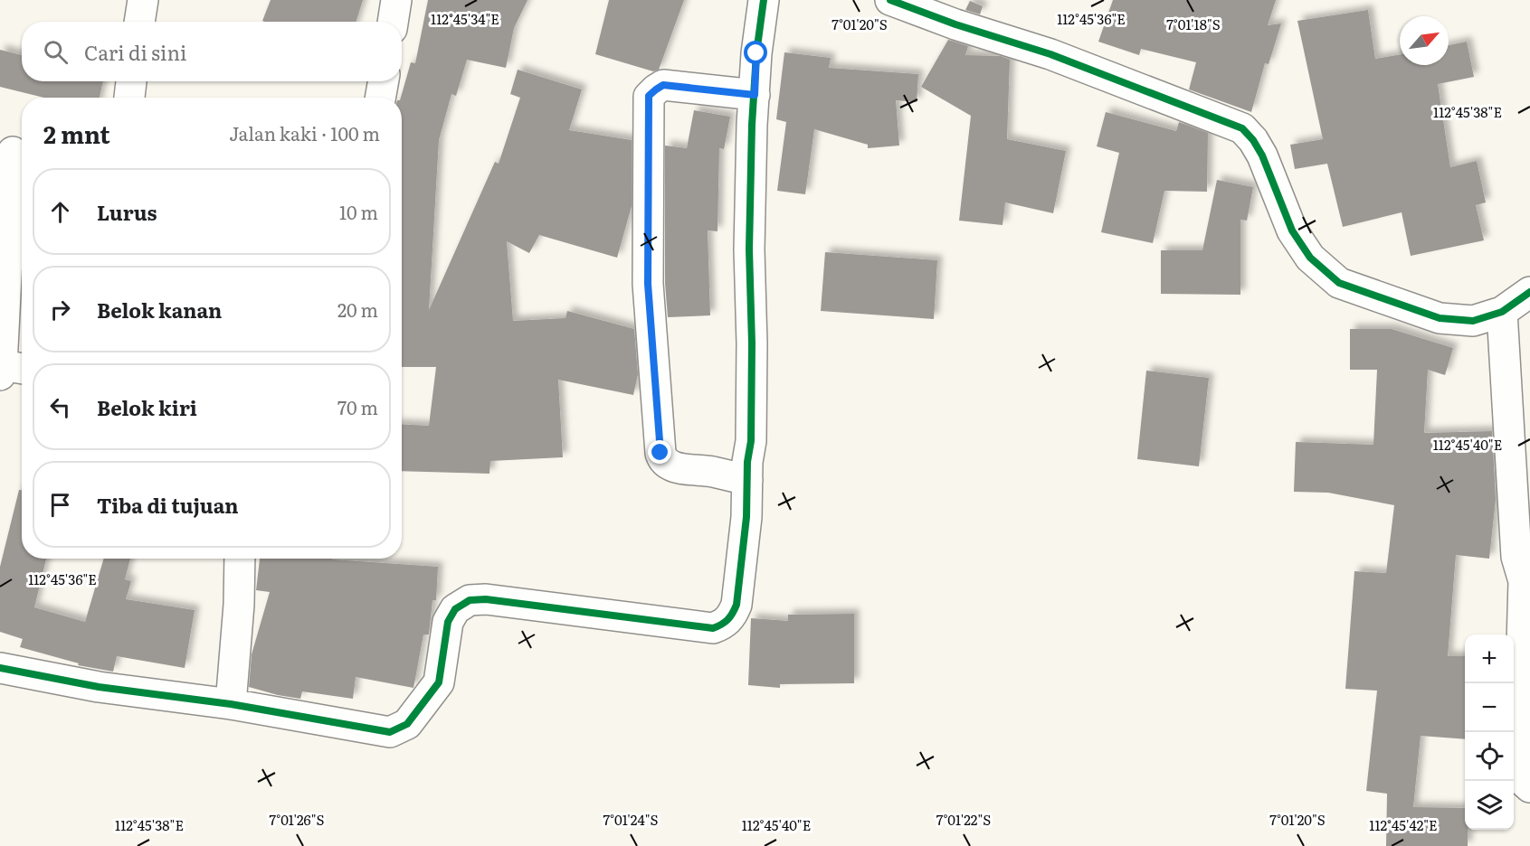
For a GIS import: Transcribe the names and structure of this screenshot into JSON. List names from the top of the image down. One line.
{"north":"top right","page":{"search":"Cari di sini","heading":["2 mnt","Jalan kaki · 100 m"],"list":[["Lurus","10 m"],["Belok kanan","20 m"],["Belok kiri","70 m"],"Tiba di tujuan"],"map_buttons":["+","−"]},"coordinates":["112°45'34\"E","112°45'36\"E","7°01'20\"S","7°01'18\"S","112°45'38\"E","112°45'40\"E","7°01'26\"S","7°01'24\"S","7°01'22\"S","112°45'42\"E"]}
